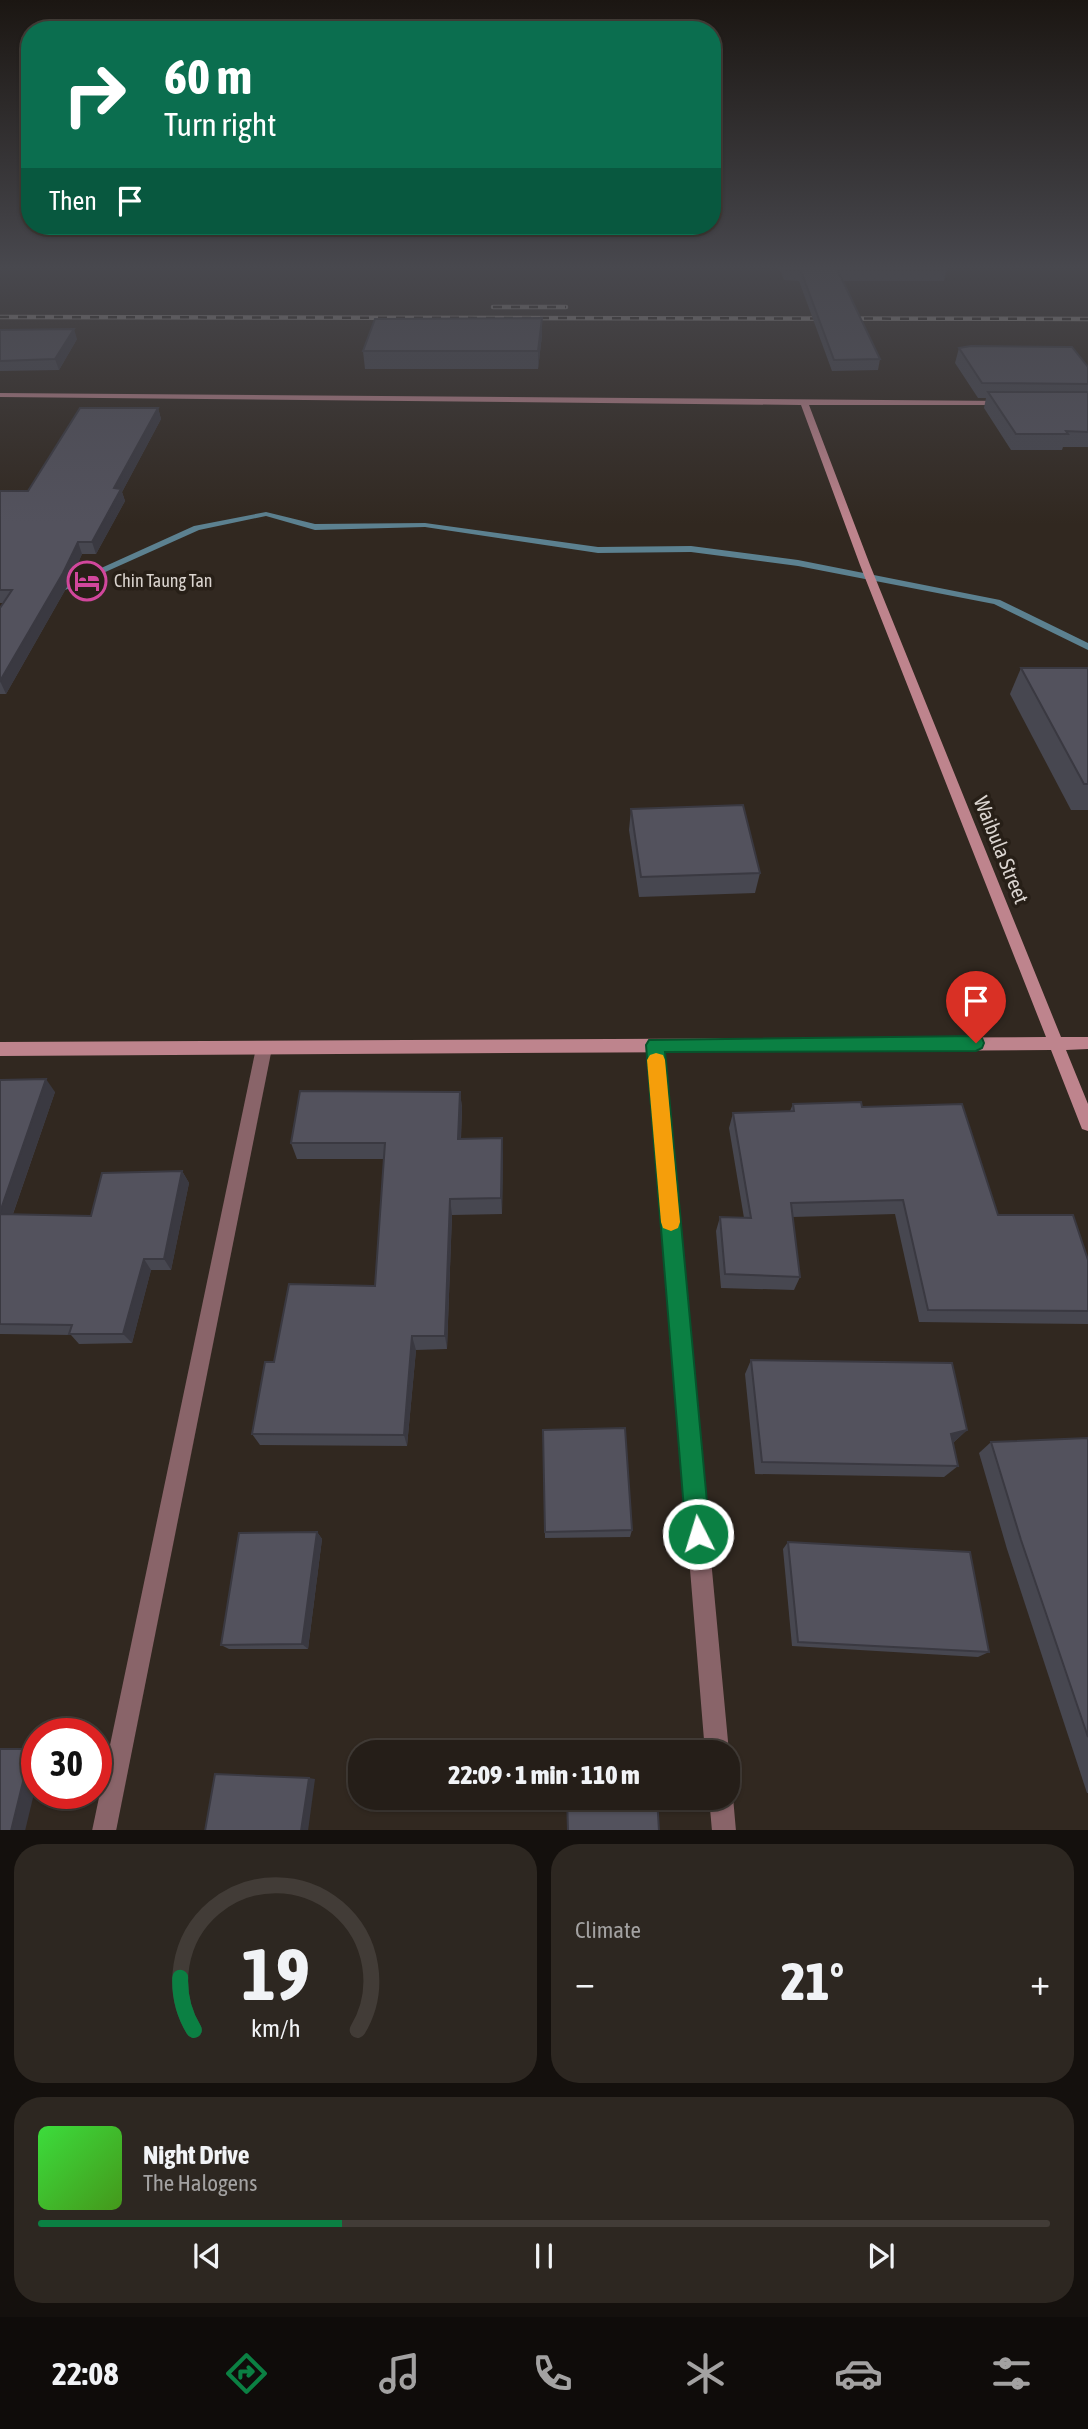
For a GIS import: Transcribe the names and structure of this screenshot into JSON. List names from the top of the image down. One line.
{"streets":{"street":["Waibula Street"]},"places":{"hotel":["Chin Taung Tan"]},"page":{"turn":["60 m","Turn right"],"then":"Then","limit":"30","trip":"22:09 · 1 min · 110 m","tile":"Climate","heat":["−","21°","+"],"song":["Night Drive","The Halogens"],"tabs":"22:08","gauge":["19","km/h"]}}
